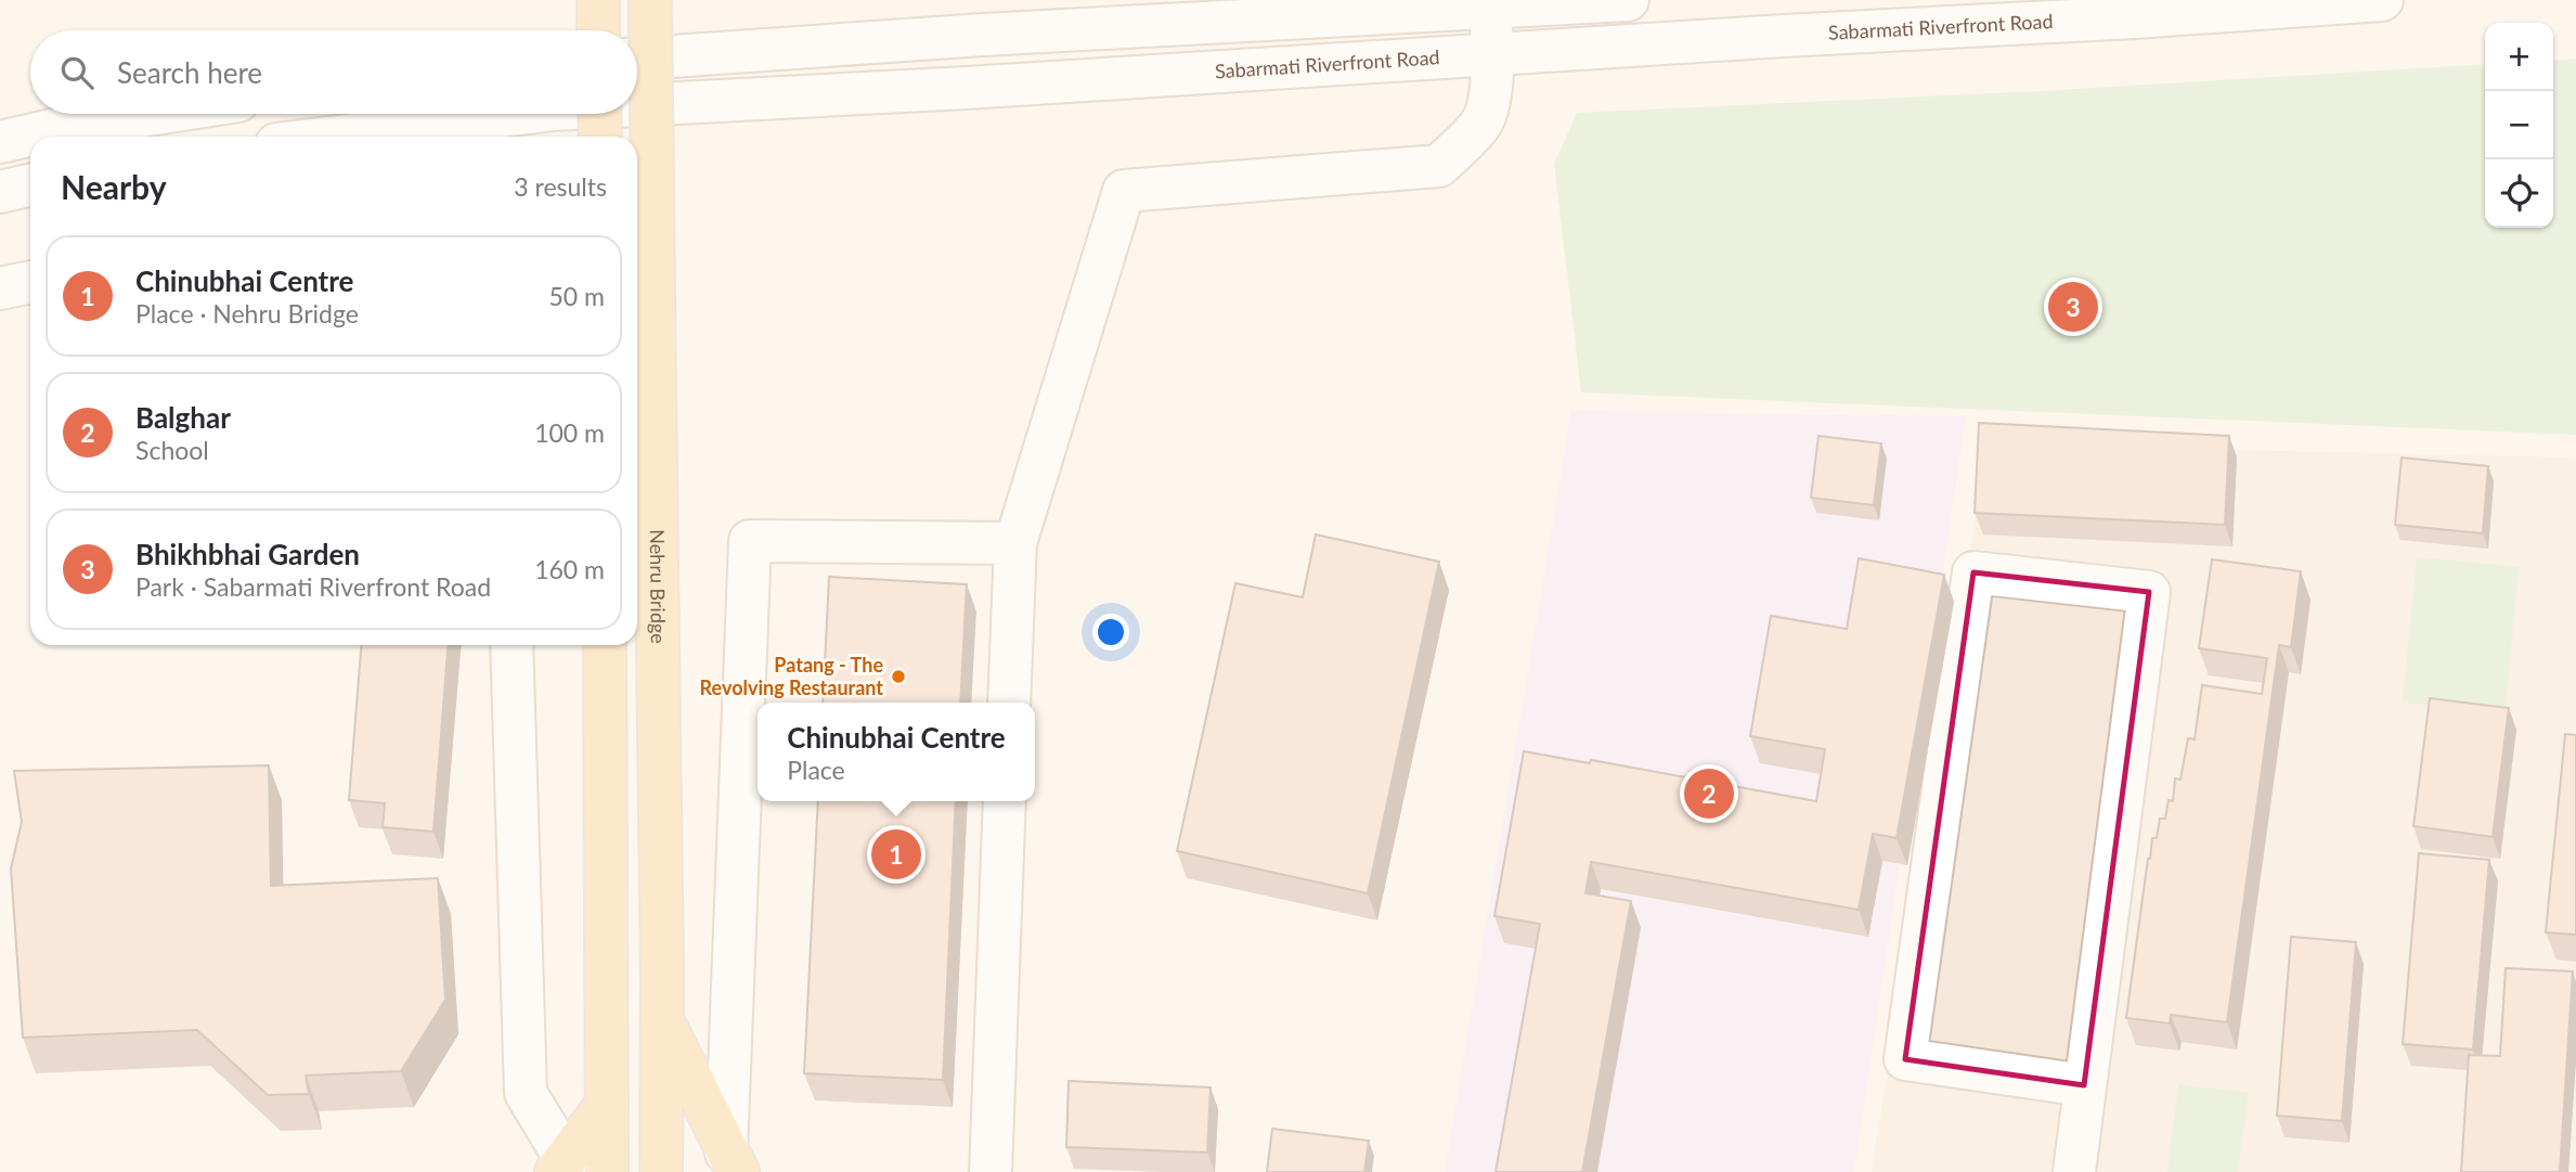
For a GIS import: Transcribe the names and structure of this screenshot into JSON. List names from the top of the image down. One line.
{"streets":{"main road":["Nehru Bridge"],"street":["Sabarmati Riverfront Road"]},"places":["Patang - The Revolving Restaurant"],"page":{"map_buttons":["+","−"],"search":"Search here","heading":["Nearby","3 results"],"list":[{"mark":"1","name":"Chinubhai Centre","note":"Place · Nehru Bridge","value":"50 m"},{"mark":"2","name":"Balghar","note":"School","value":"100 m"},{"mark":"3","name":"Bhikhbhai Garden","note":"Park · Sabarmati Riverfront Road","value":"160 m"}],"pins":["3","2","1"],"popup":["Chinubhai Centre","Place"]}}
